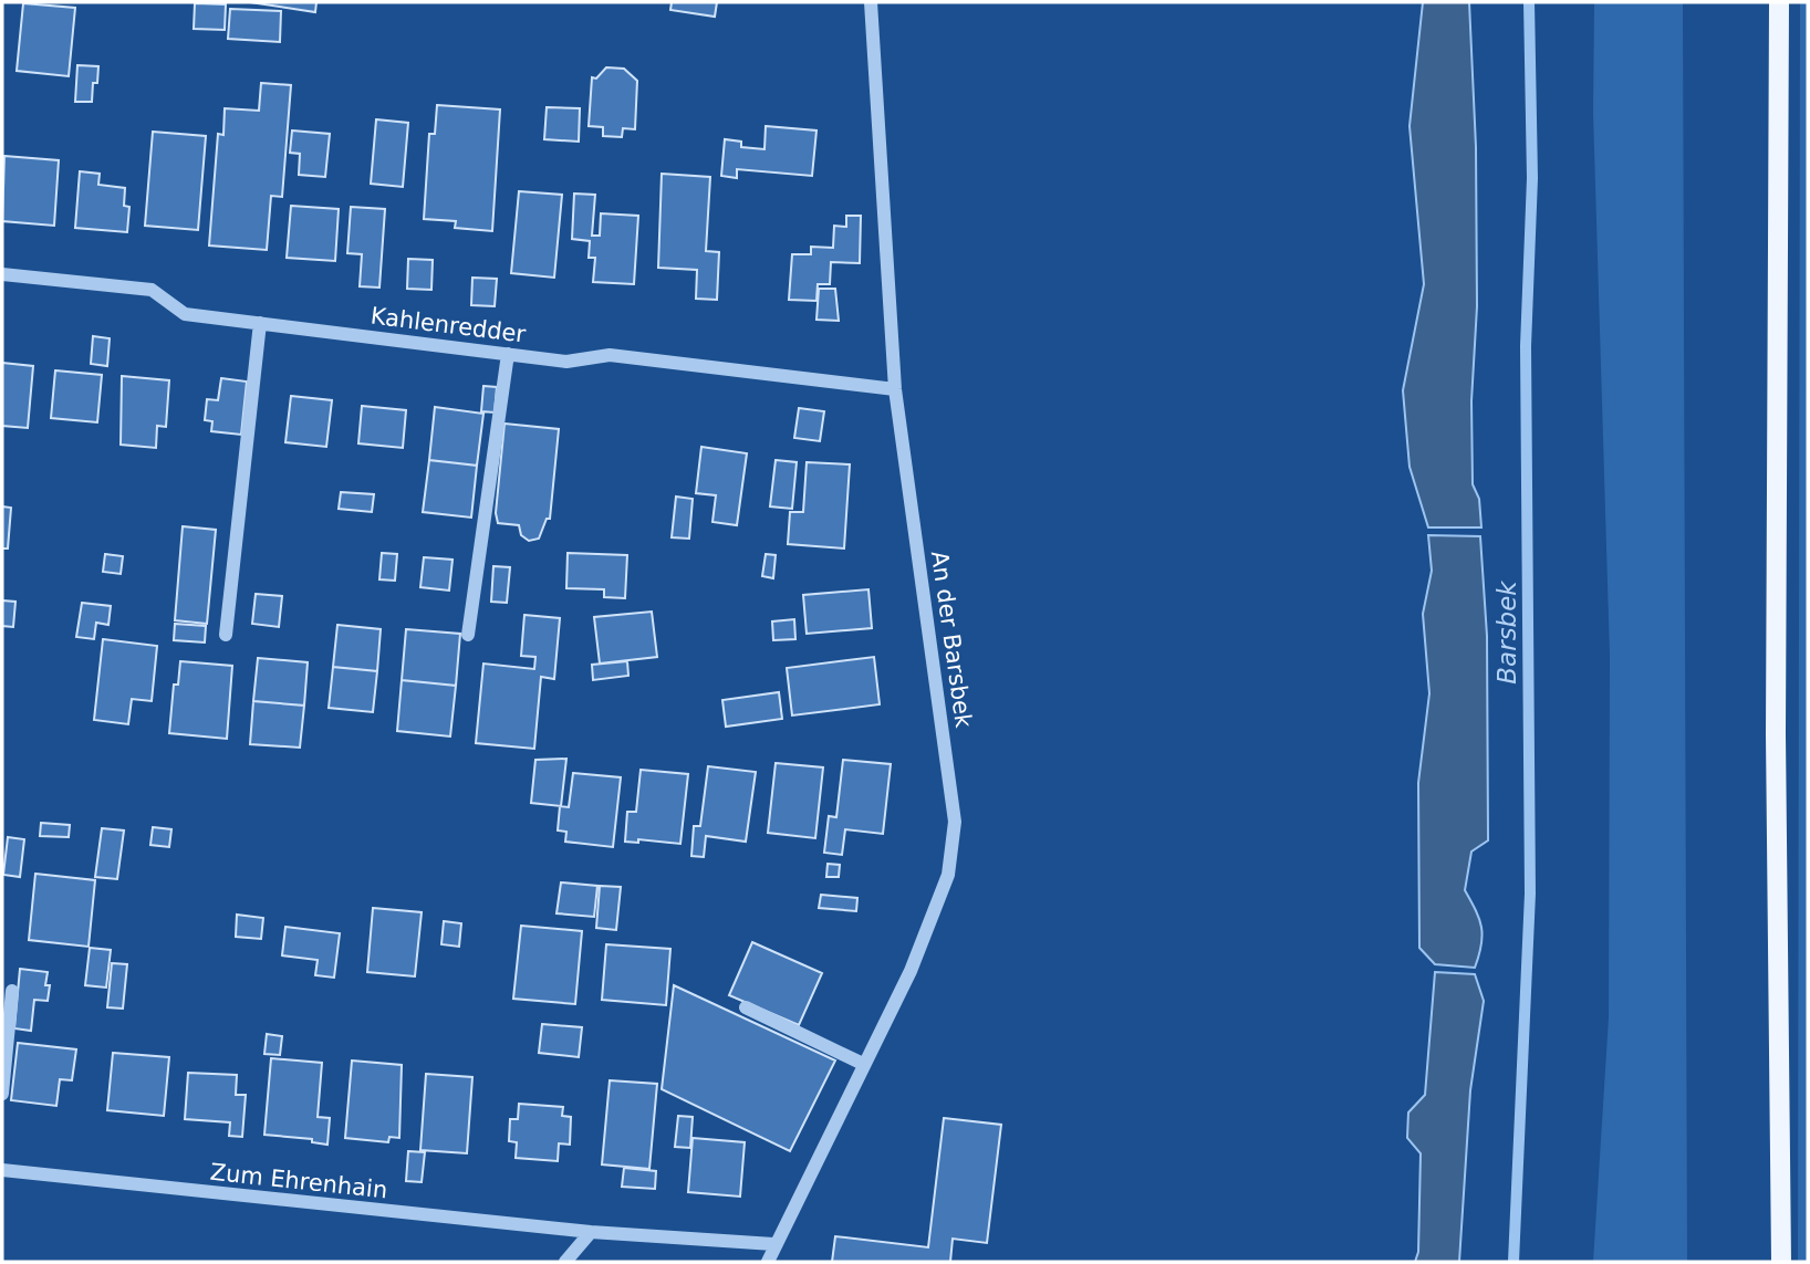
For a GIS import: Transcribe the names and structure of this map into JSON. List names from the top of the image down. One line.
{"streets":{"street":["Kahlenredder","An der Barsbek","Zum Ehrenhain"]},"crossings":[["Kahlenredder","An der Barsbek"],["An der Barsbek","Zum Ehrenhain"]],"water":["Barsbek"]}
